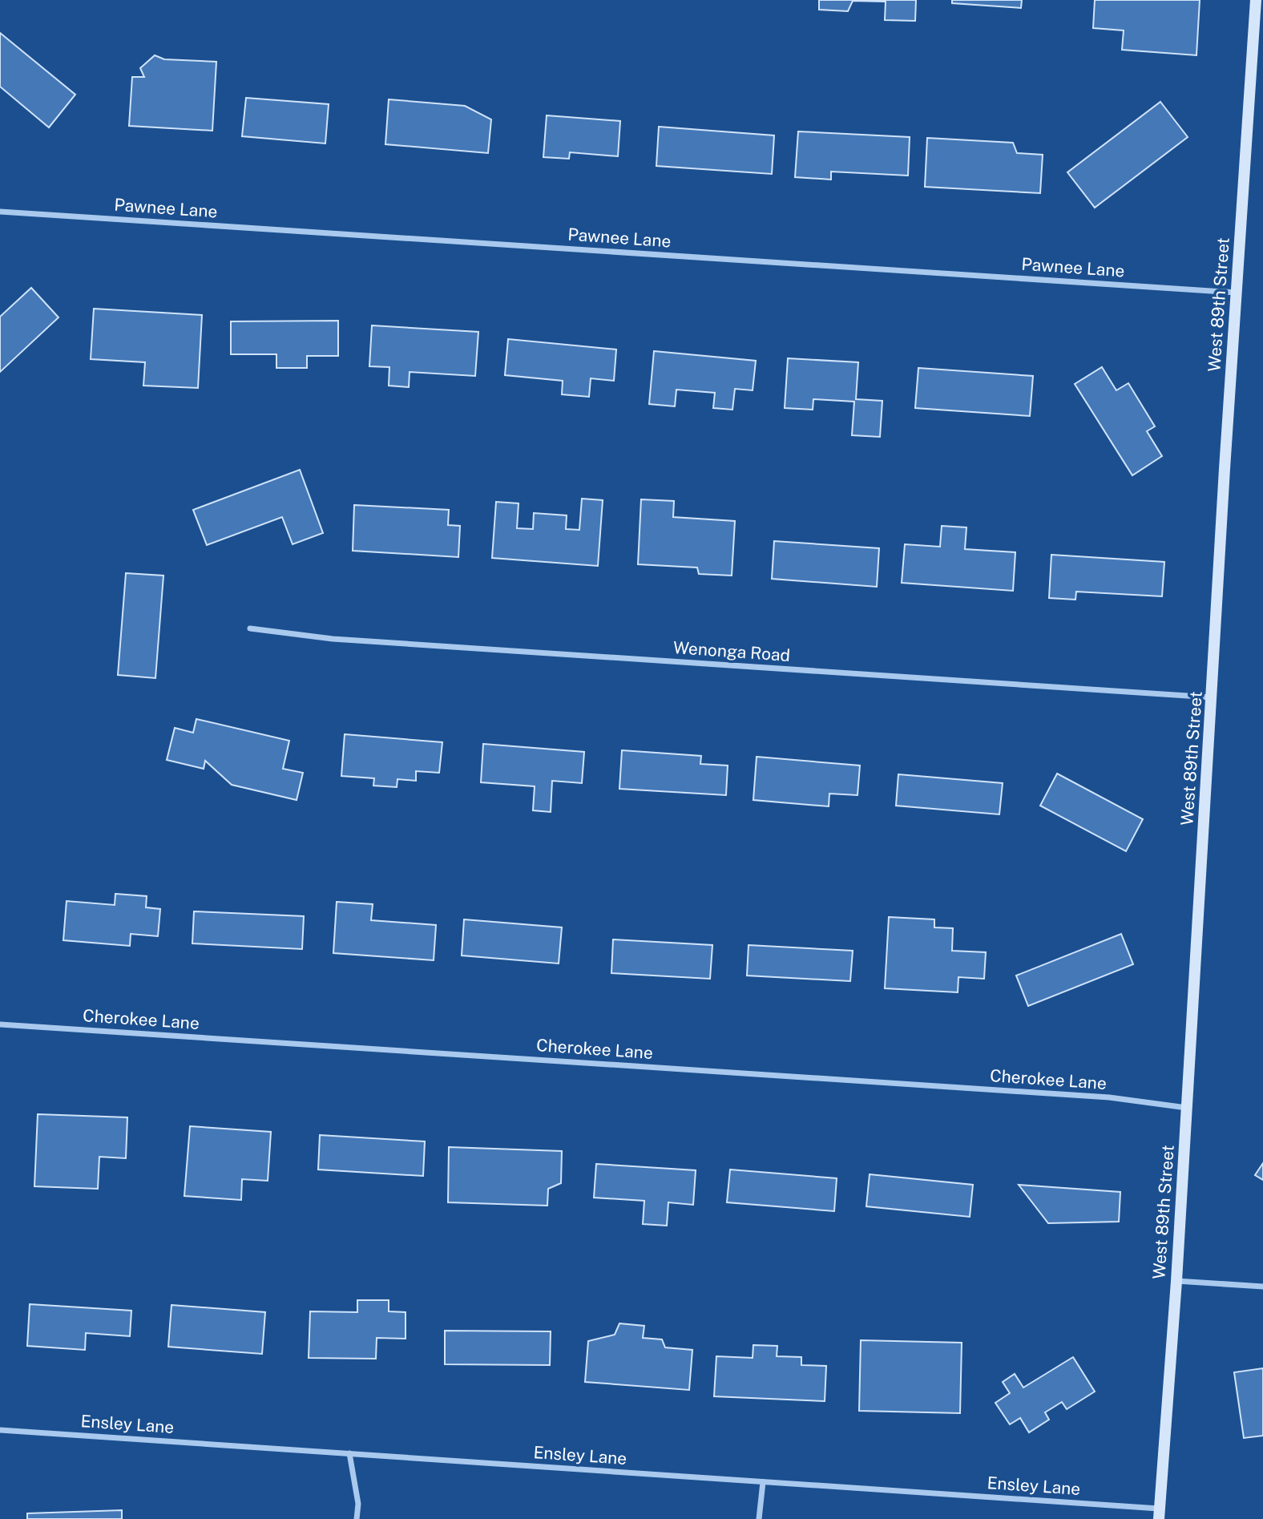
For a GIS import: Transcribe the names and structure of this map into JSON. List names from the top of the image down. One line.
{"streets":{"street":["Pawnee Lane","West 89th Street","Wenonga Road","Cherokee Lane","Ensley Lane"]},"crossings":[["Pawnee Lane","West 89th Street"],["West 89th Street","Wenonga Road"],["West 89th Street","Cherokee Lane"],["West 89th Street","Ensley Lane"]]}
